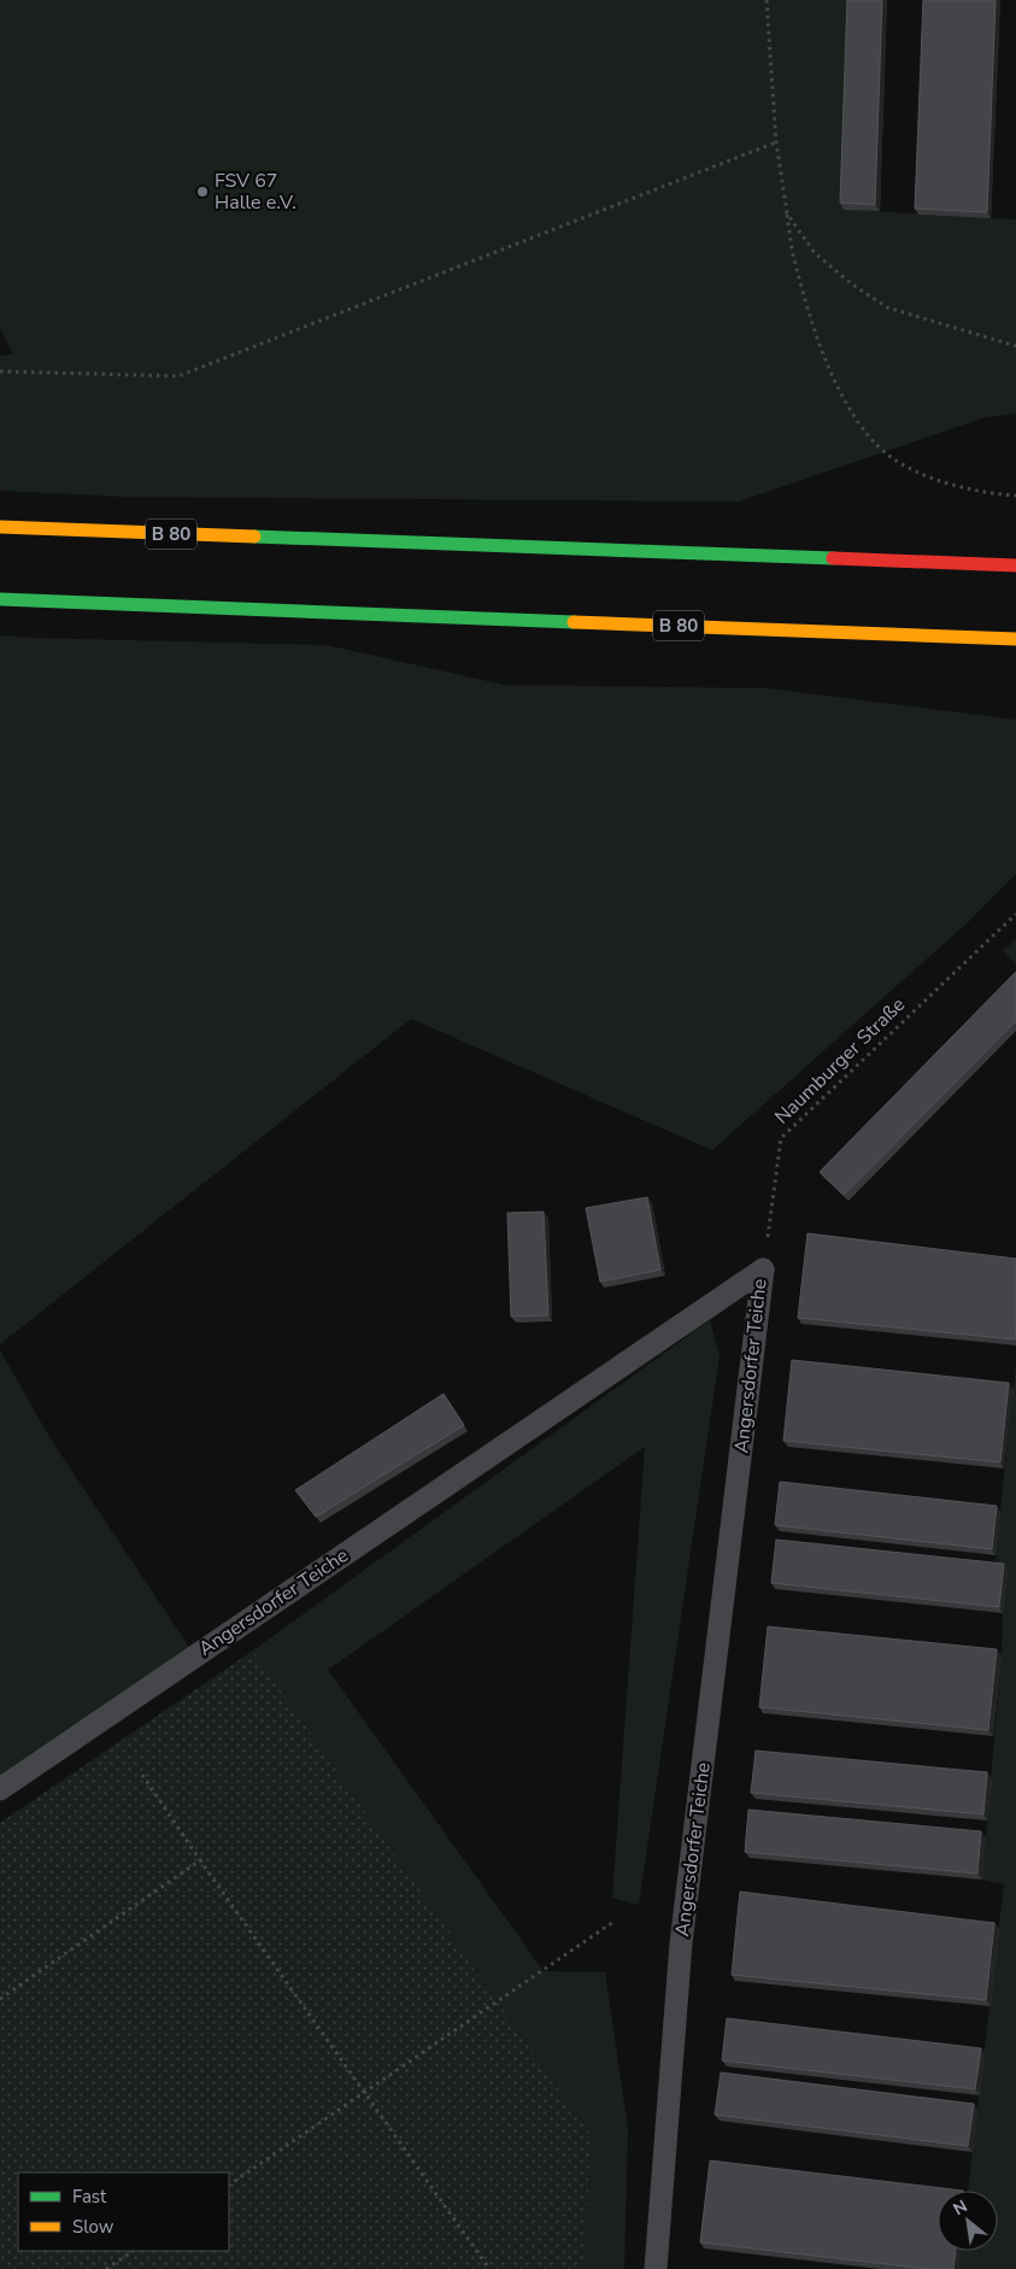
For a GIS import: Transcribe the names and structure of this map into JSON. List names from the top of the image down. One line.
{"streets":{"highway":["B 80"],"lane":["Angersdorfer Teiche"],"path":["Naumburger Straße"]},"crossings":[["Naumburger Straße","Angersdorfer Teiche"]],"places":["FSV 67 Halle e.V."],"legend":["Fast","Slow"],"north":"top left"}
